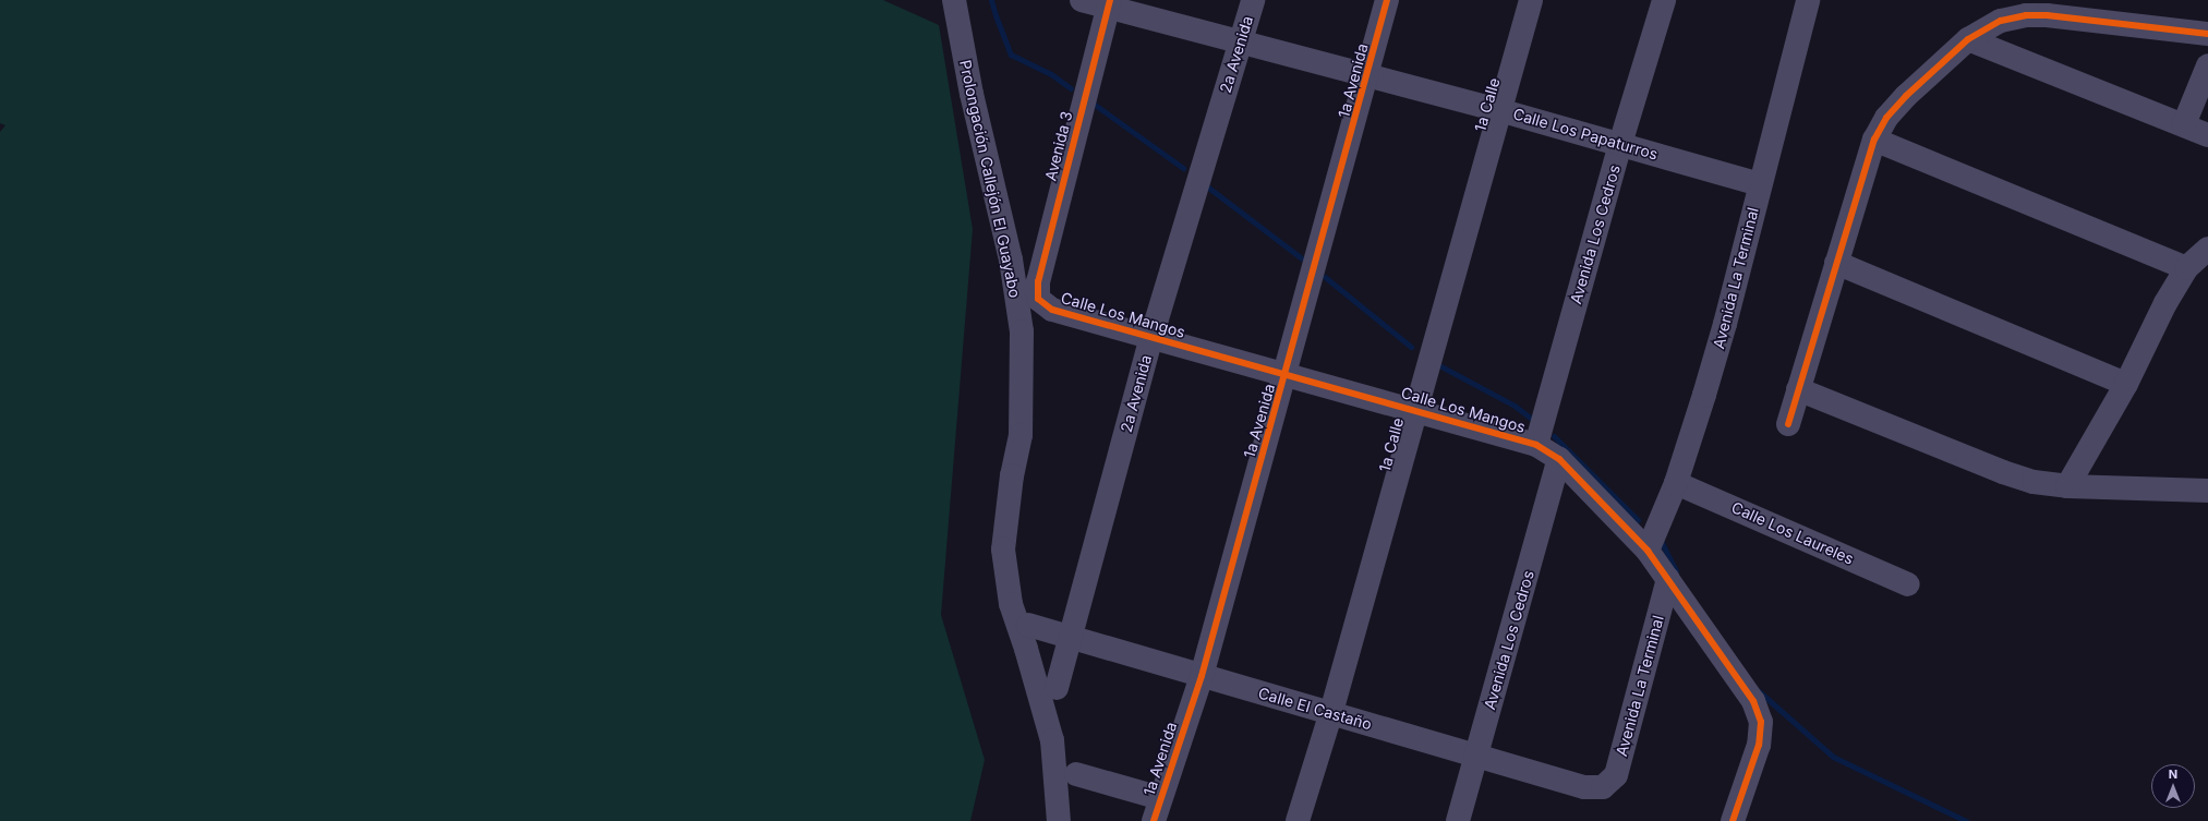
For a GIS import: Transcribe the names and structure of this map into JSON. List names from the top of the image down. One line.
{"streets":{"street":["2a Avenida","1a Avenida","1a Calle","Calle Los Papaturros","Avenida 3","Prolongación Callejón El Guayabo","Avenida Los Cedros","Avenida La Terminal","Calle Los Mangos","Calle Los Laureles","Calle El Castaño"]},"crossings":[["2a Avenida","Calle Los Papaturros"],["2a Avenida","Calle Los Mangos"],["2a Avenida","Calle El Castaño"],["1a Avenida","Calle Los Papaturros"],["1a Avenida","Calle Los Mangos"],["1a Avenida","Calle El Castaño"],["1a Calle","Calle Los Papaturros"],["1a Calle","Calle Los Mangos"],["1a Calle","Calle El Castaño"],["Calle Los Papaturros","Avenida 3"],["Calle Los Papaturros","Avenida Los Cedros"],["Calle Los Papaturros","Avenida La Terminal"],["Avenida 3","Calle Los Mangos"],["Avenida Los Cedros","Calle Los Mangos"],["Avenida Los Cedros","Calle El Castaño"],["Avenida La Terminal","Calle Los Mangos"],["Avenida La Terminal","Calle Los Laureles"],["Avenida La Terminal","Calle El Castaño"]],"north":"top"}
